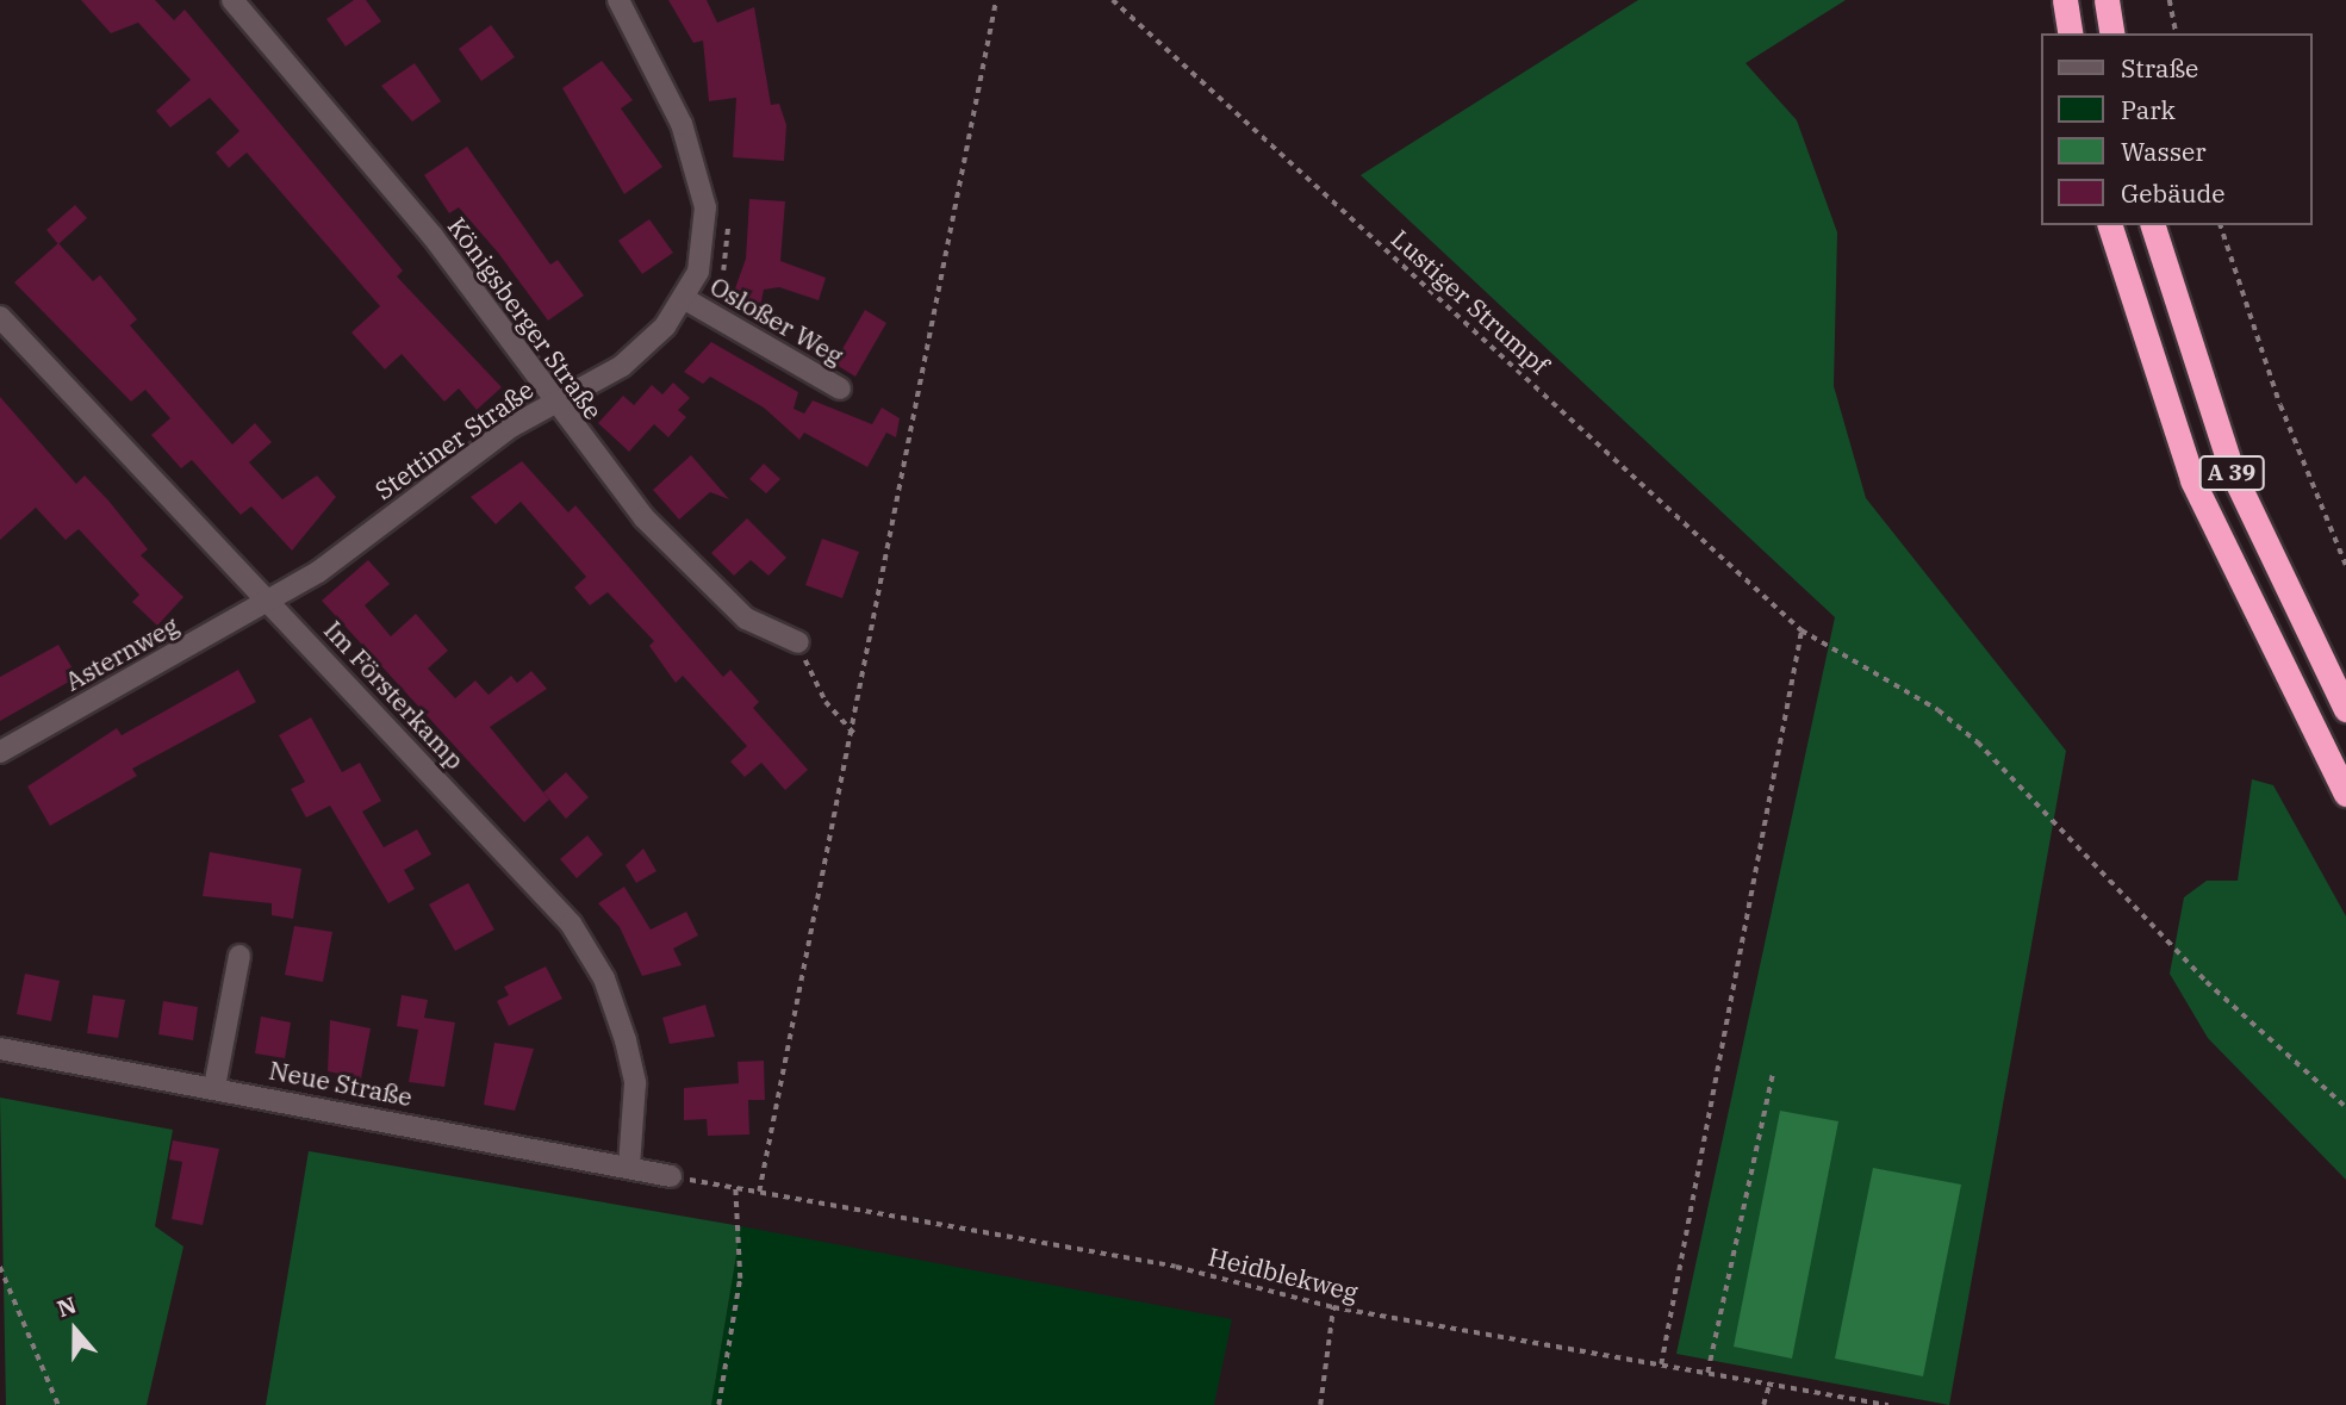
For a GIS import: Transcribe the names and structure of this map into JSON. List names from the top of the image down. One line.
{"streets":{"highway":["A 39"],"street":["Königsberger Straße","Osloßer Weg","Stettiner Straße","Asternweg","Im Försterkamp","Neue Straße"],"path":["Lustiger Strumpf","Heidblekweg"]},"crossings":[["Königsberger Straße","Stettiner Straße"],["Osloßer Weg","Stettiner Straße"],["Stettiner Straße","Asternweg"],["Stettiner Straße","Im Försterkamp"],["Asternweg","Im Försterkamp"],["Im Försterkamp","Neue Straße"],["Neue Straße","Heidblekweg"]],"legend":["Straße","Park","Wasser","Gebäude"],"north":"top"}
